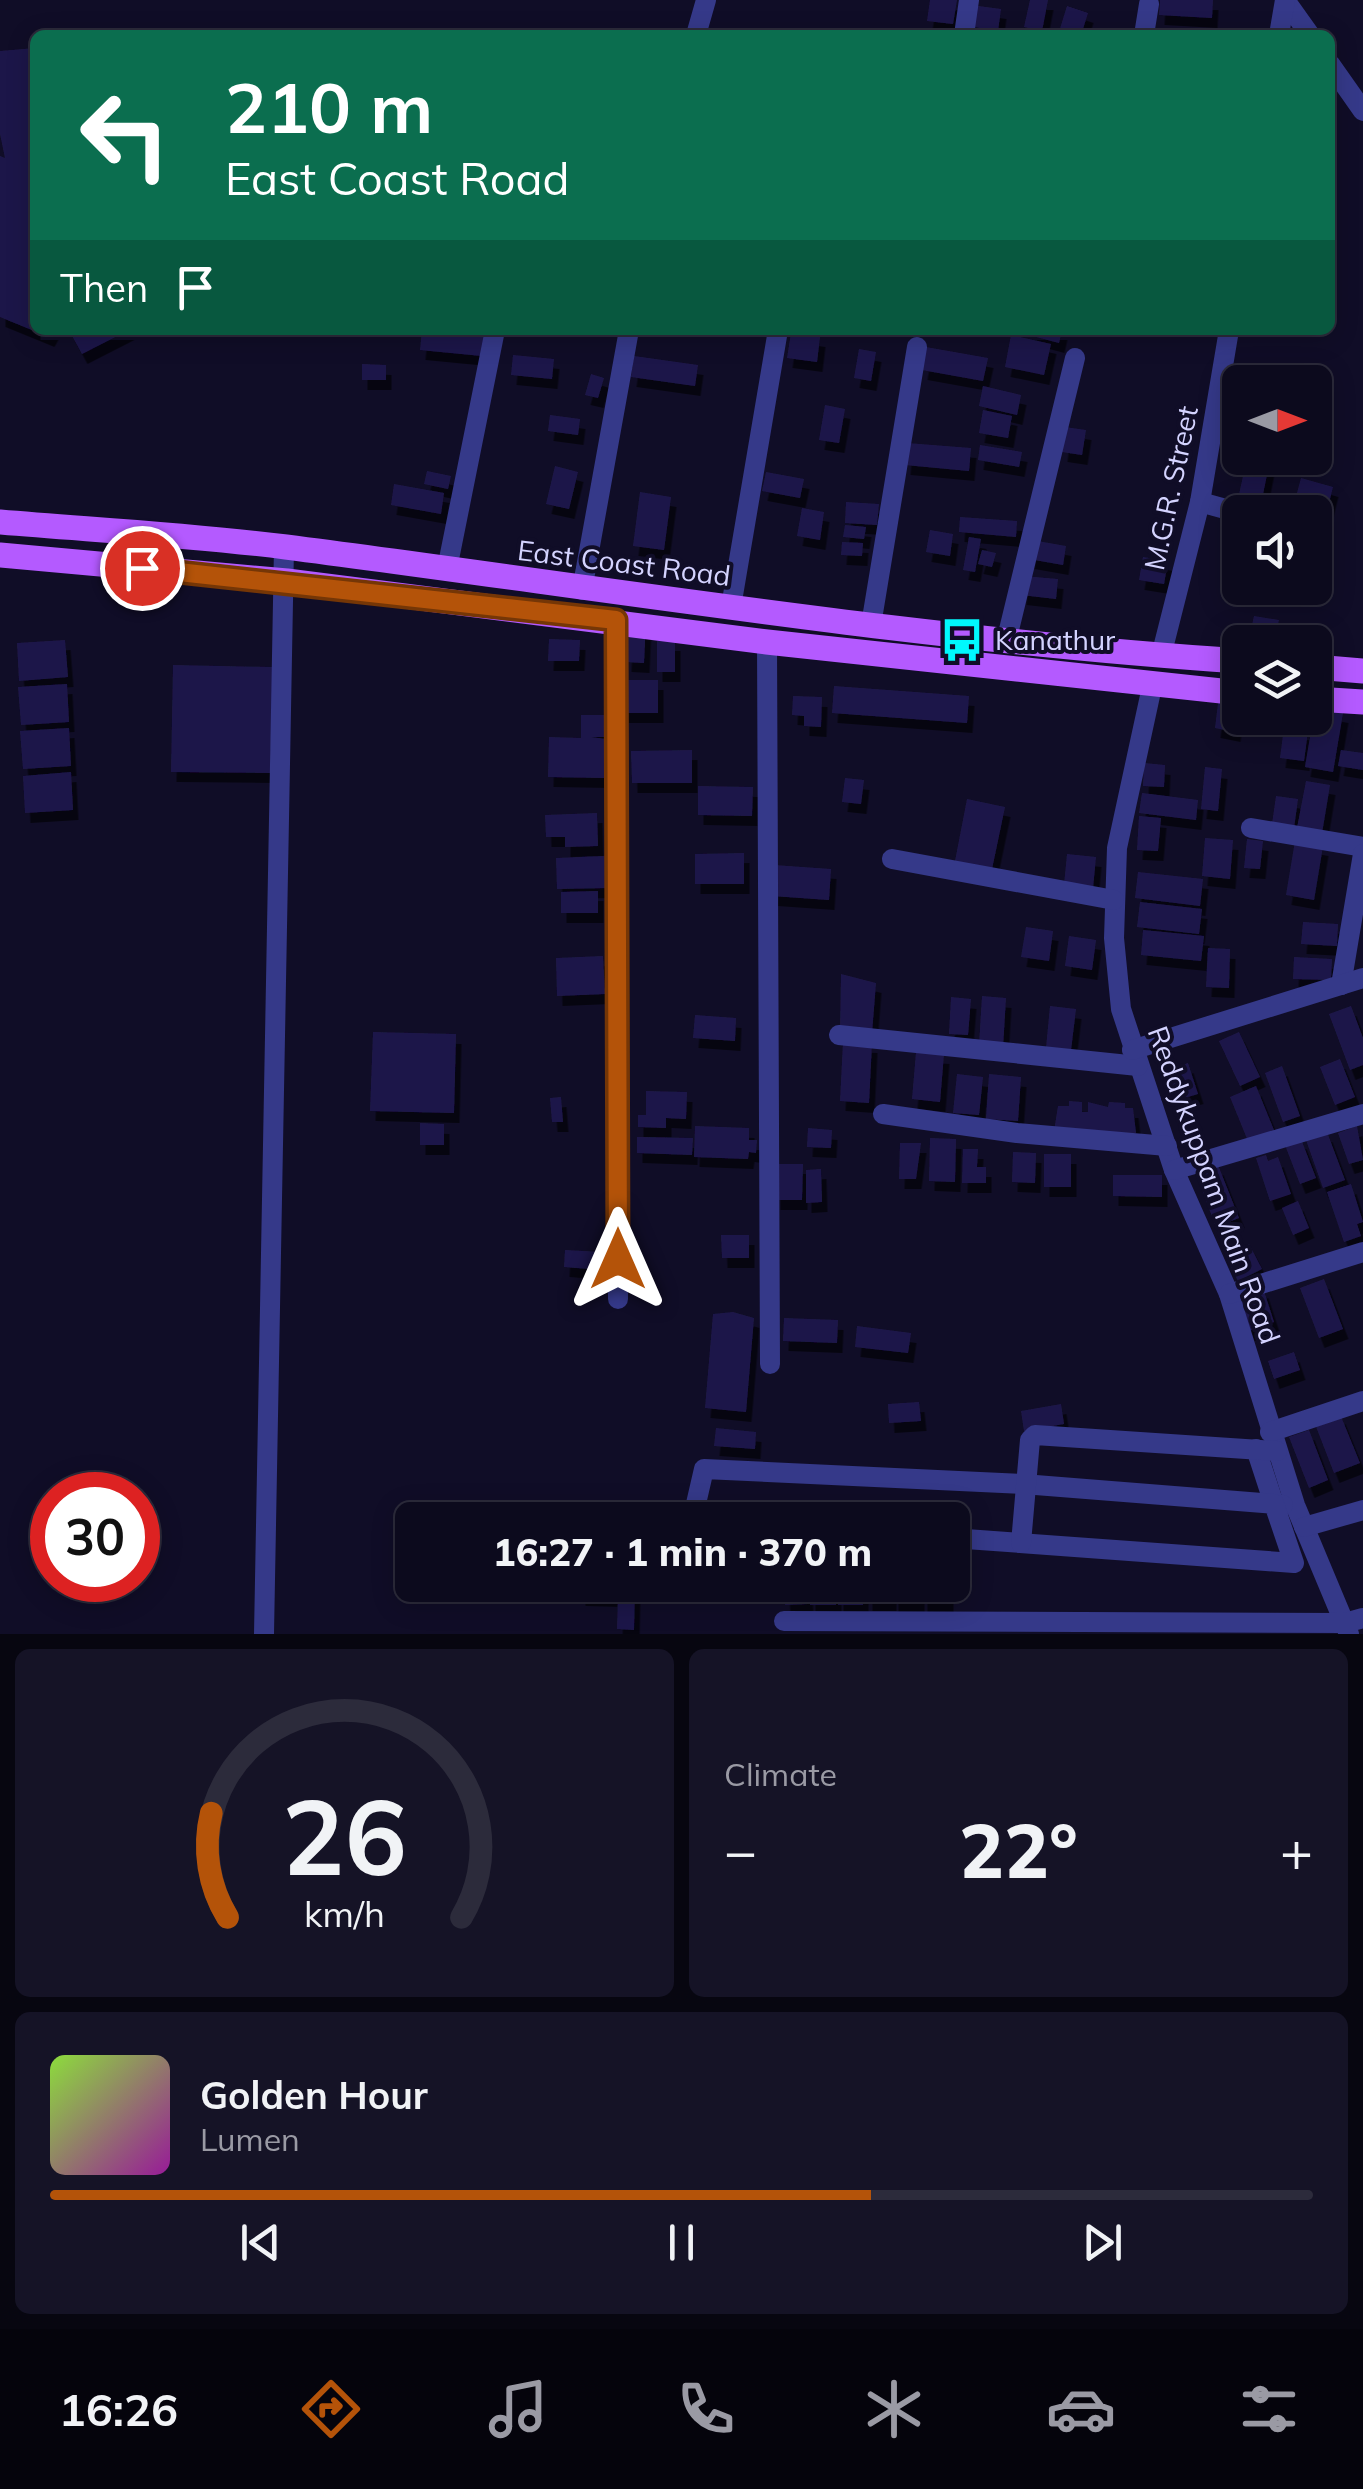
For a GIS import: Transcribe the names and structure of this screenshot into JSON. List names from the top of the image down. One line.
{"streets":{"main road":["East Coast Road"],"street":["M.G.R. Street","Reddykuppam Main Road"]},"crossings":[["M.G.R. Street","East Coast Road"],["East Coast Road","Reddykuppam Main Road"]],"places":{"bus stop":["Kanathur"]},"north":"right","page":{"turn":["210 m","East Coast Road"],"then":"Then","limit":"30","trip":"16:27 · 1 min · 370 m","tile":"Climate","heat":["−","22°","+"],"song":["Golden Hour","Lumen"],"tabs":"16:26","gauge":["26","km/h"]}}
